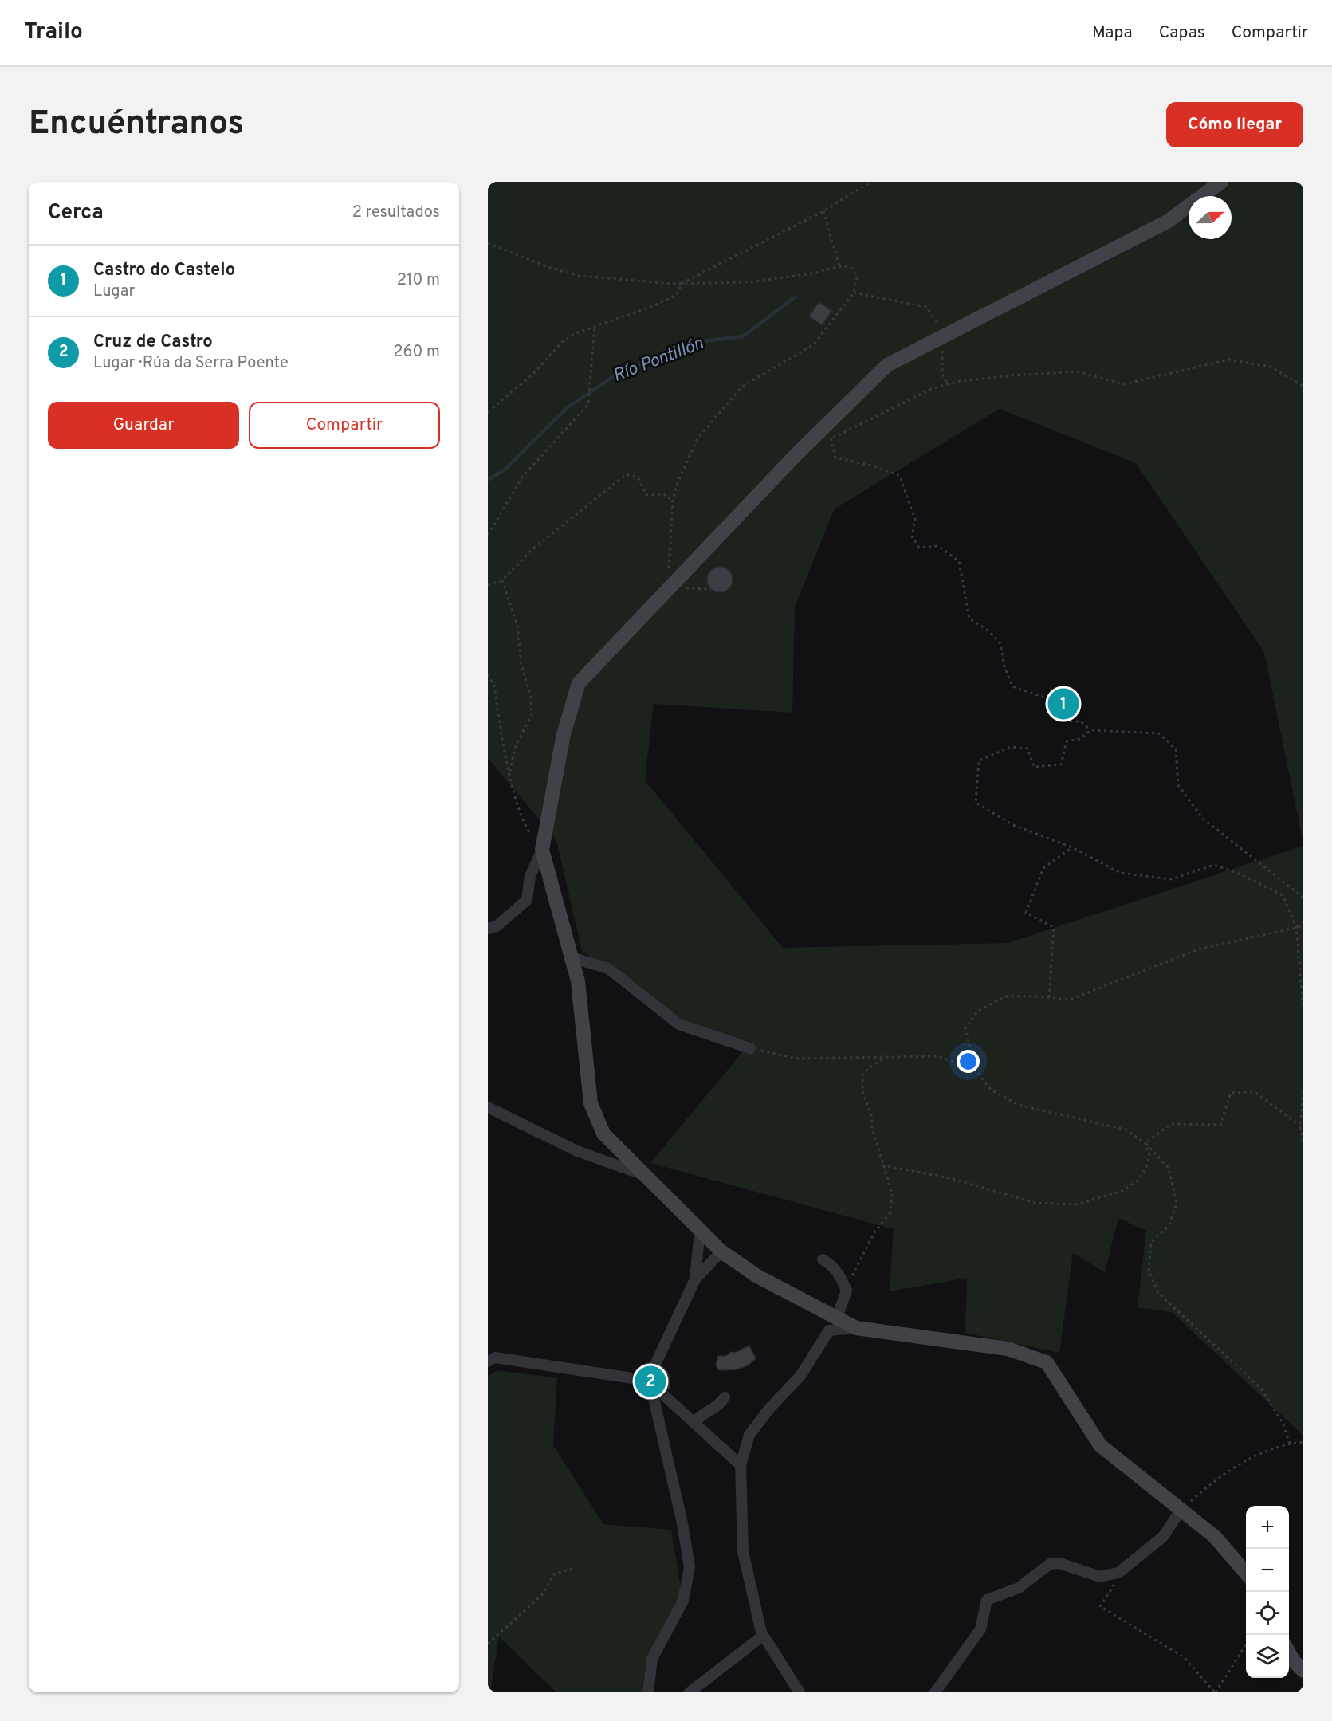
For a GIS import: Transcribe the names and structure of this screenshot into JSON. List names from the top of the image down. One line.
{"water":["Río Pontillón"],"north":"right","page":{"header":"Trailo","nav":["Mapa","Capas","Compartir"],"buttons":["Cómo llegar",["Guardar","Compartir"]],"title":"Encuéntranos","heading":["Cerca","2 resultados"],"list":[{"mark":"1","name":"Castro do Castelo","note":"Lugar","value":"210 m"},{"mark":"2","name":"Cruz de Castro","note":"Lugar · Rúa da Serra Poente","value":"260 m"}],"pins":["1","2"],"map_buttons":["+","−"]}}
